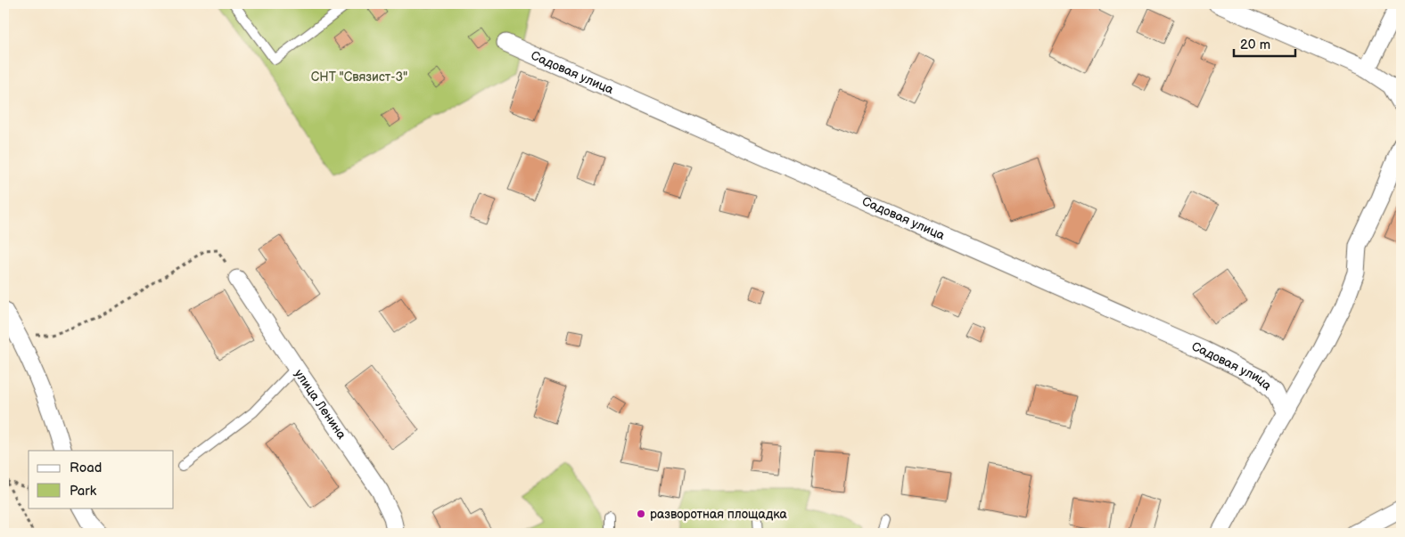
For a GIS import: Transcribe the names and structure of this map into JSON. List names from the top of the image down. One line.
{"streets":{"street":["Садовая улица","улица Ленина"]},"parks":["СНТ \"Связист-3\""],"places":["разворотная площадка"],"legend":["Road","Park"],"scale_bar":"20 m"}
